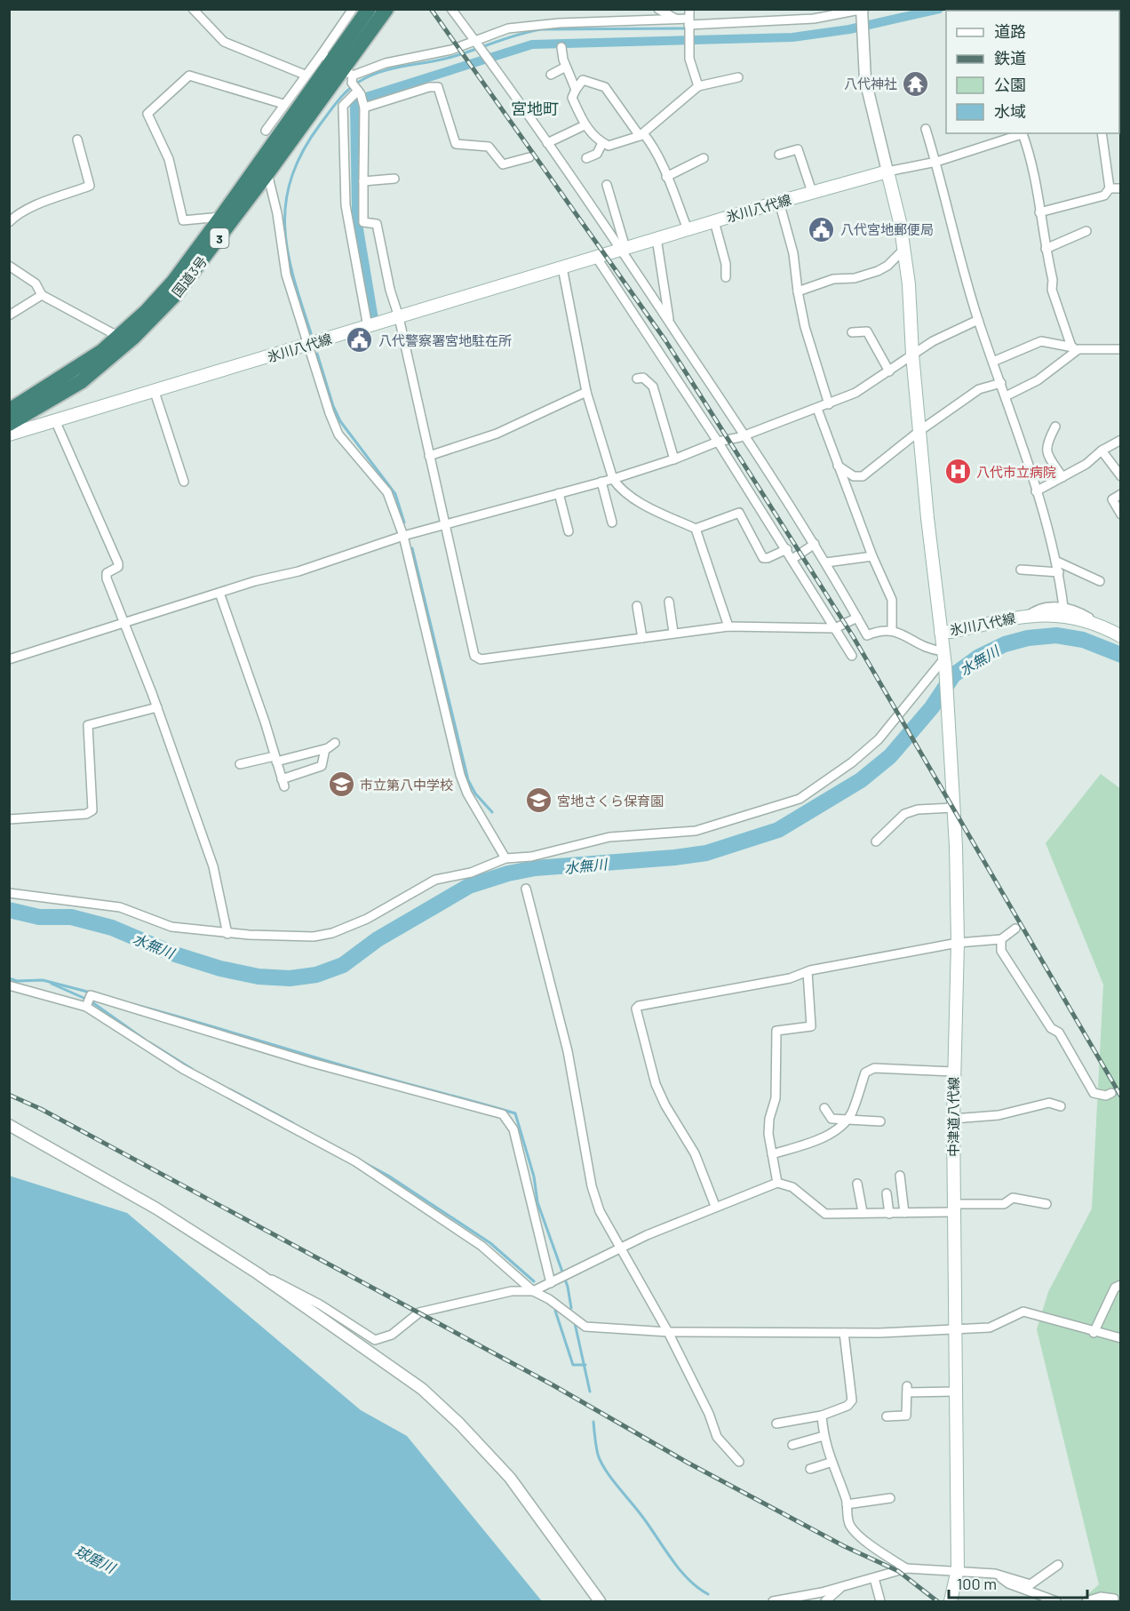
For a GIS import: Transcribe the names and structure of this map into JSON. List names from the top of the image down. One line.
{"streets":{"highway":["3","国道3号"],"main road":["氷川八代線","中津道八代線"]},"crossings":[["氷川八代線","国道3号"],["氷川八代線","中津道八代線"]],"districts":["宮地町"],"water":["水無川","球磨川"],"places":{"temple":["八代神社"],"public building":["八代宮地郵便局","八代警察署宮地駐在所"],"hospital":["八代市立病院"],"school or university":["市立第八中学校","宮地さくら保育園"]},"legend":["道路","鉄道","公園","水域"],"scale_bar":"100 m"}
